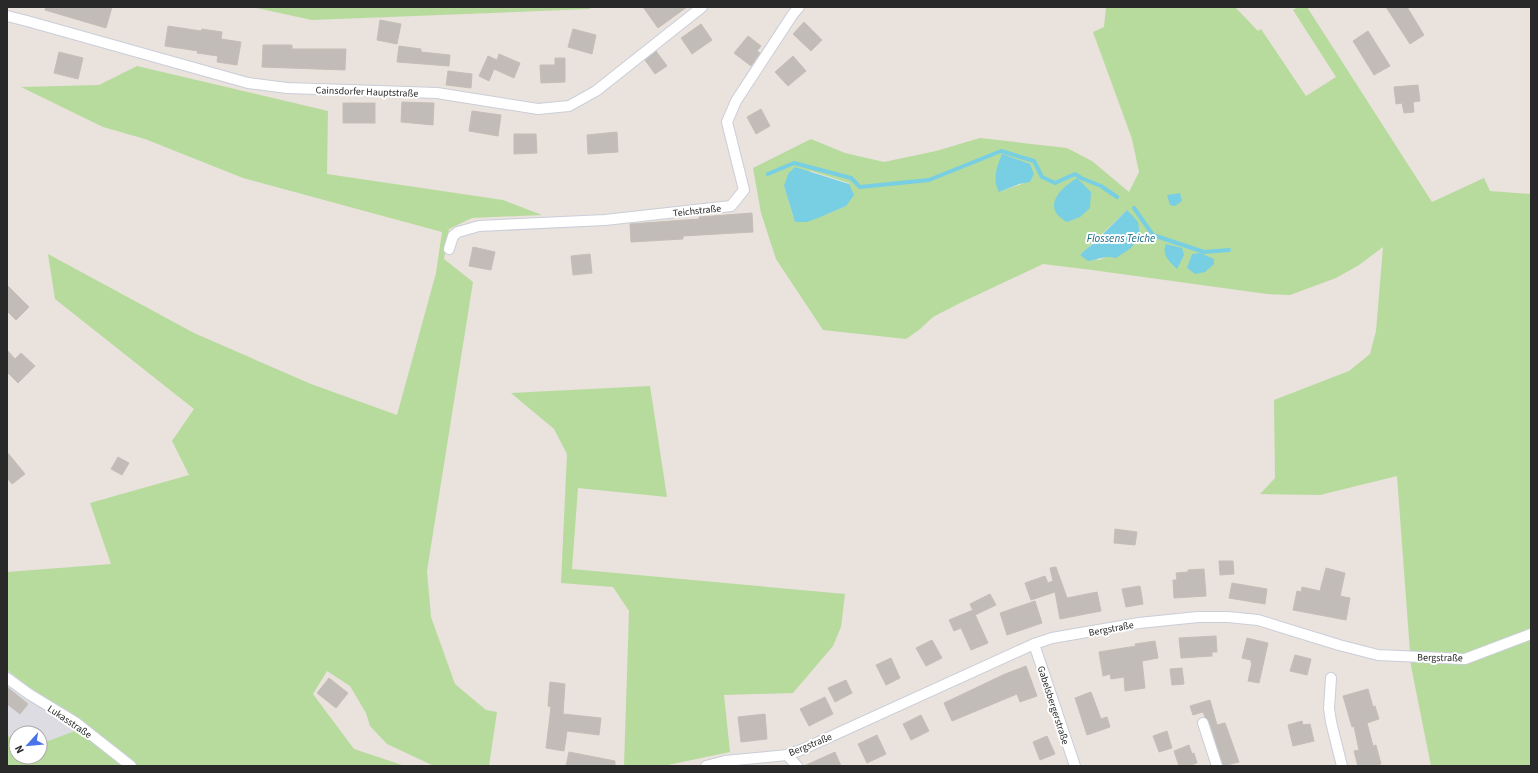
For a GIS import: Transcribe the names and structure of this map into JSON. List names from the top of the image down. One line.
{"streets":{"street":["Cainsdorfer Hauptstraße","Teichstraße","Bergstraße","Gabelsbergerstraße","Lukasstraße"]},"crossings":[["Bergstraße","Gabelsbergerstraße"]],"water":["Flossens Teiche"],"north":"bottom left"}
